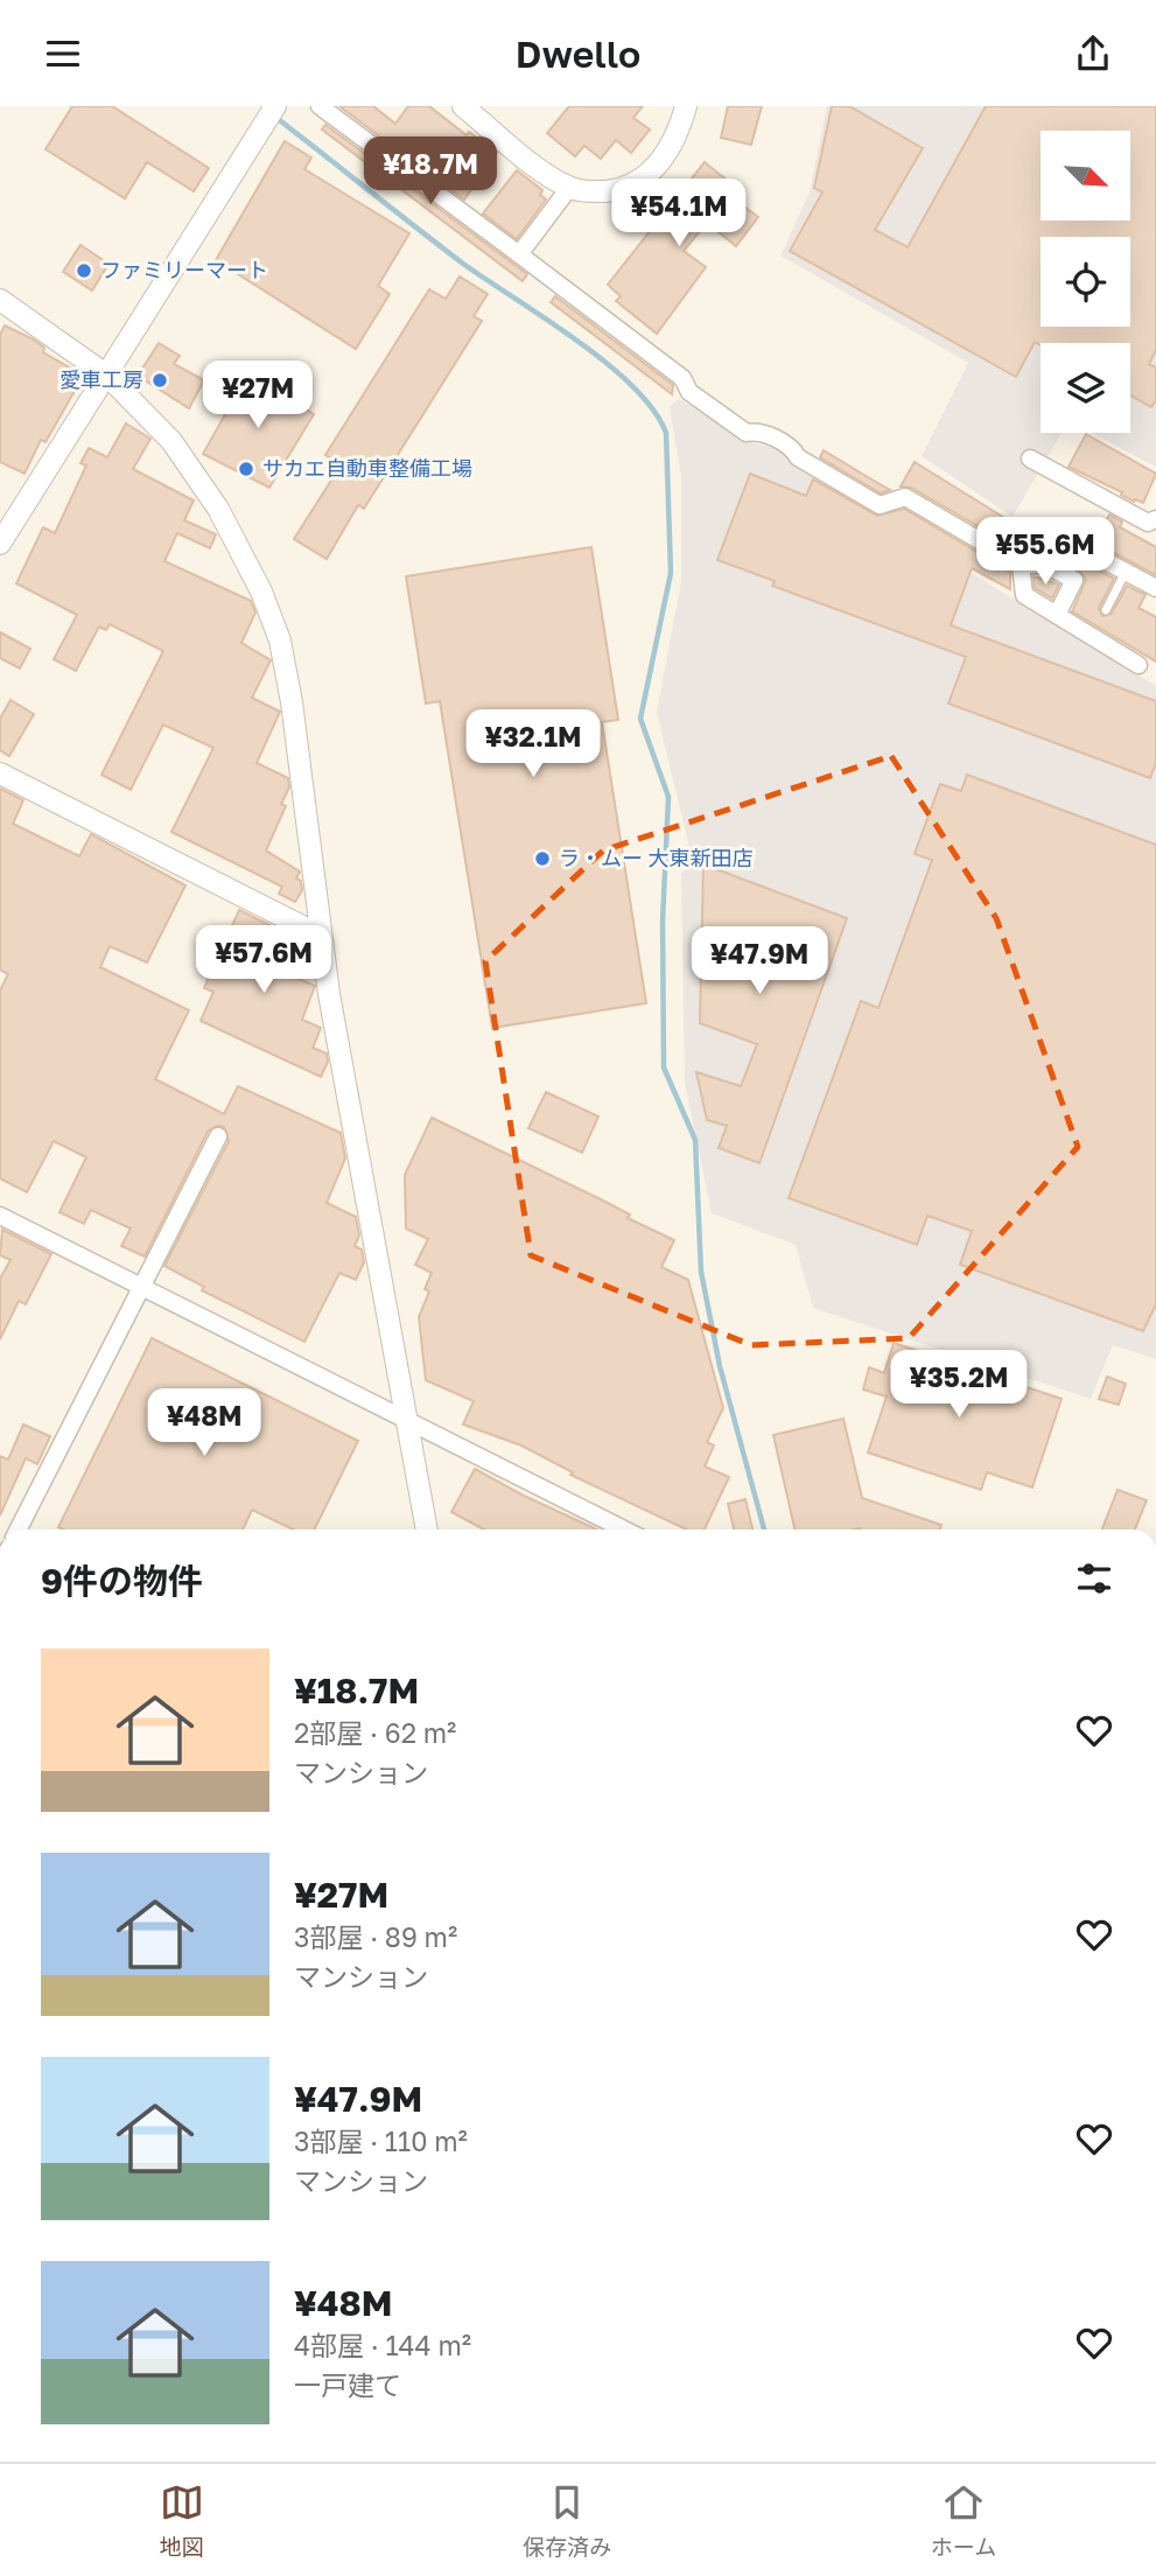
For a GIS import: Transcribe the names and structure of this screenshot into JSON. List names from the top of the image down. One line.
{"places":["ファミリーマート","愛車工房","サカエ自動車整備工場","ラ・ムー 大東新田店"],"north":"bottom right","page":{"header":"Dwello","price":["¥18.7M","¥54.1M","¥27M","¥55.6M","¥32.1M","¥57.6M","¥47.9M","¥35.2M","¥48M"],"heading":"9件の物件","list":[{"name":"¥18.7M","note":"2部屋 · 62 m² · マンション"},{"name":"¥27M","note":"3部屋 · 89 m² · マンション"},{"name":"¥47.9M","note":"3部屋 · 110 m² · マンション"},{"name":"¥48M","note":"4部屋 · 144 m² · 一戸建て"}],"tabs":["地図","保存済み","ホーム"]}}
